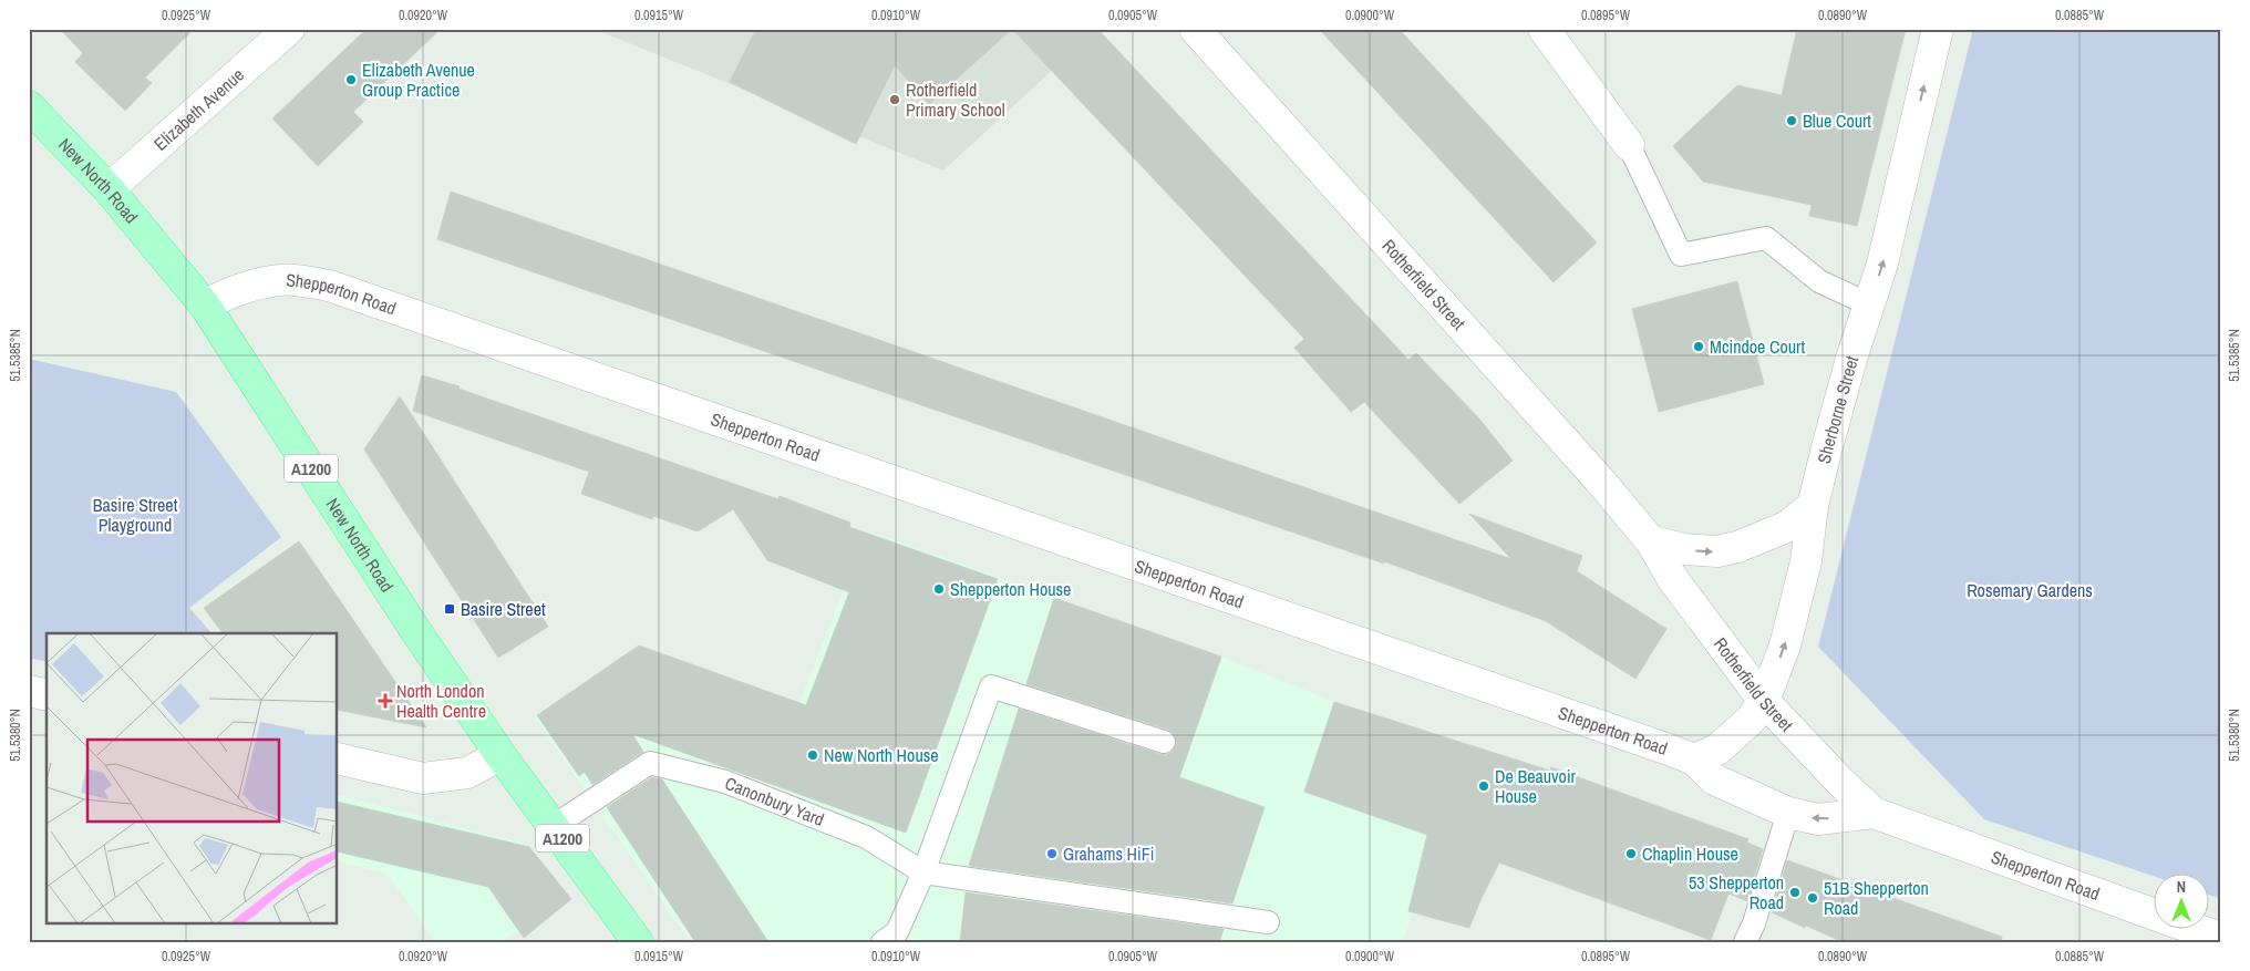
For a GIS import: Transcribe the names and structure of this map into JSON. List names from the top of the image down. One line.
{"streets":{"main road":["New North Road","A1200"],"street":["Elizabeth Avenue","Rotherfield Street","Shepperton Road","Sherborne Street"],"lane":["Canonbury Yard"]},"crossings":[["Elizabeth Avenue","New North Road"],["New North Road","Shepperton Road"],["New North Road","Canonbury Yard"],["Rotherfield Street","Shepperton Road"],["Rotherfield Street","Sherborne Street"],["Shepperton Road","Sherborne Street"]],"one_way":["Sherborne Street"],"parks":["Basire Street Playground","Rosemary Gardens"],"places":{"other":["Elizabeth Avenue Group Practice","Rotherfield Primary School","Blue Court","Mcindoe Court","Shepperton House","New North House","De Beauvoir House","Grahams HiFi","Chaplin House","53 Shepperton Road","51B Shepperton Road"],"transit":["Basire Street"],"health":["North London Health Centre"]},"north":"top","coordinates":["0.0925°W","0.0920°W","0.0915°W","0.0910°W","0.0905°W","0.0900°W","0.0895°W","0.0890°W","0.0885°W","51.5385°N","51.5380°N"]}
